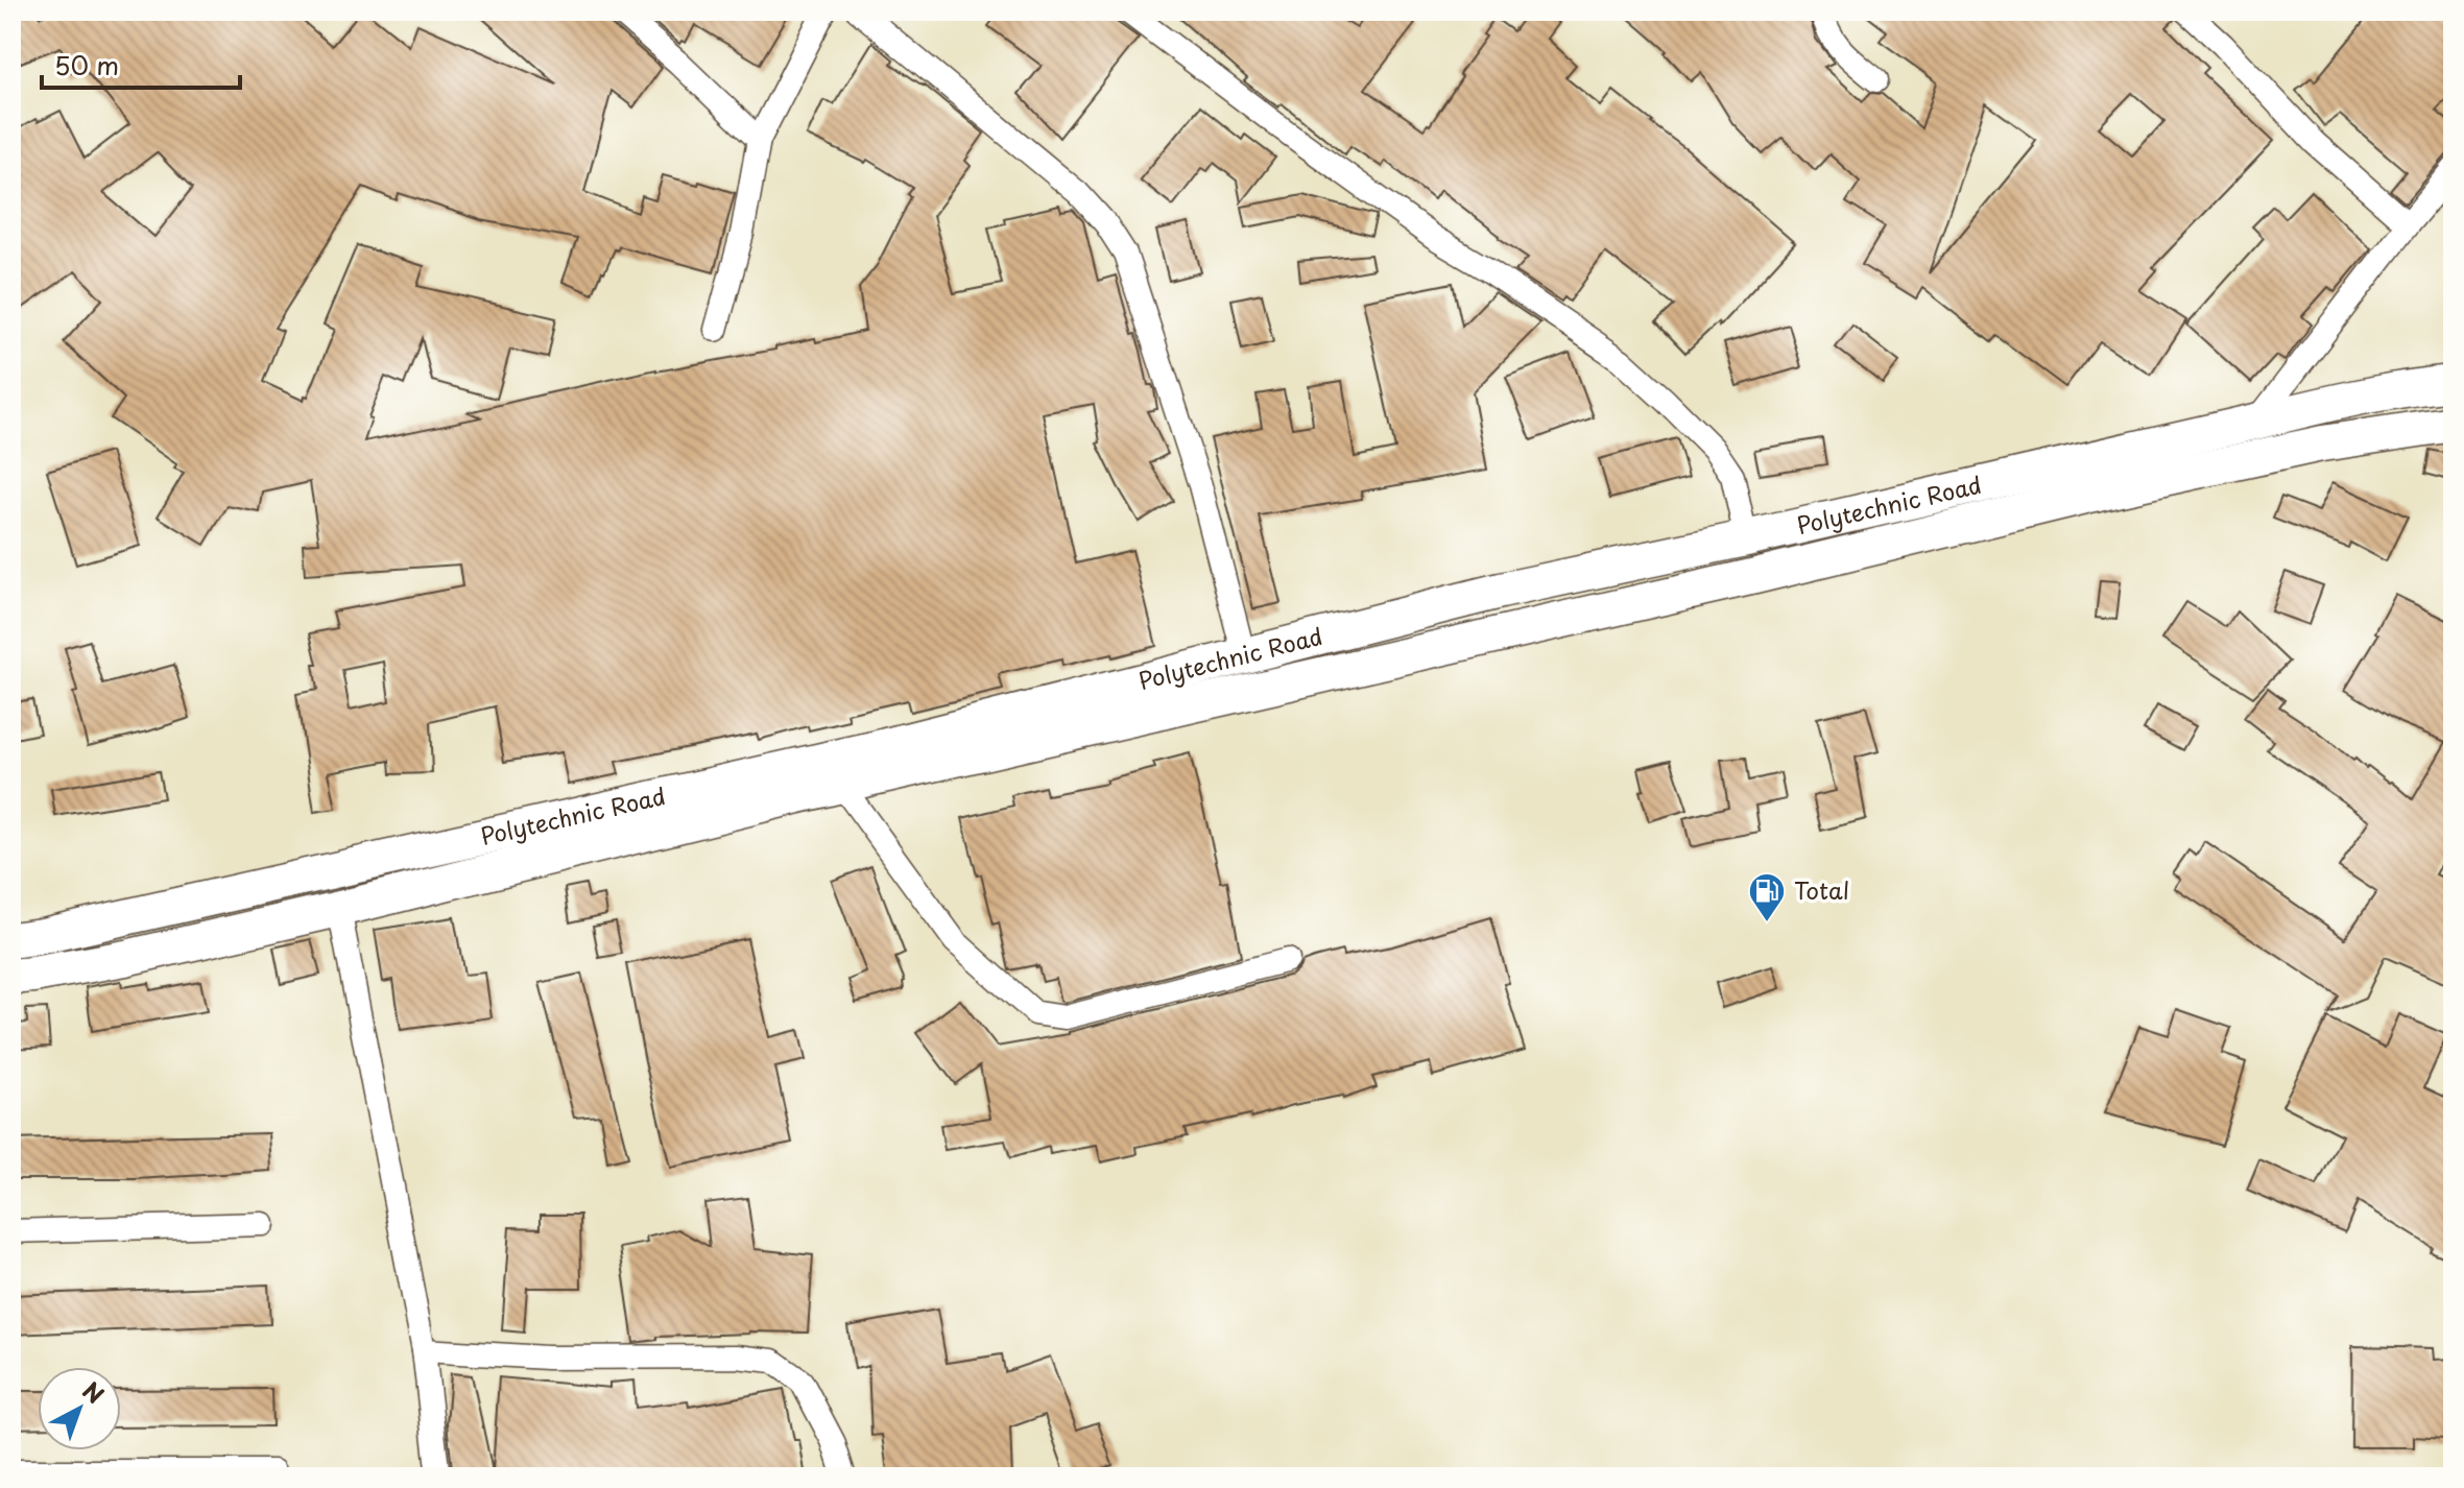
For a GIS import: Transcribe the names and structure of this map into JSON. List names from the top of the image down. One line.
{"streets":{"main road":["Polytechnic Road"]},"places":{"fuel station":["Total"]},"scale_bar":"50 m","north":"top right"}
